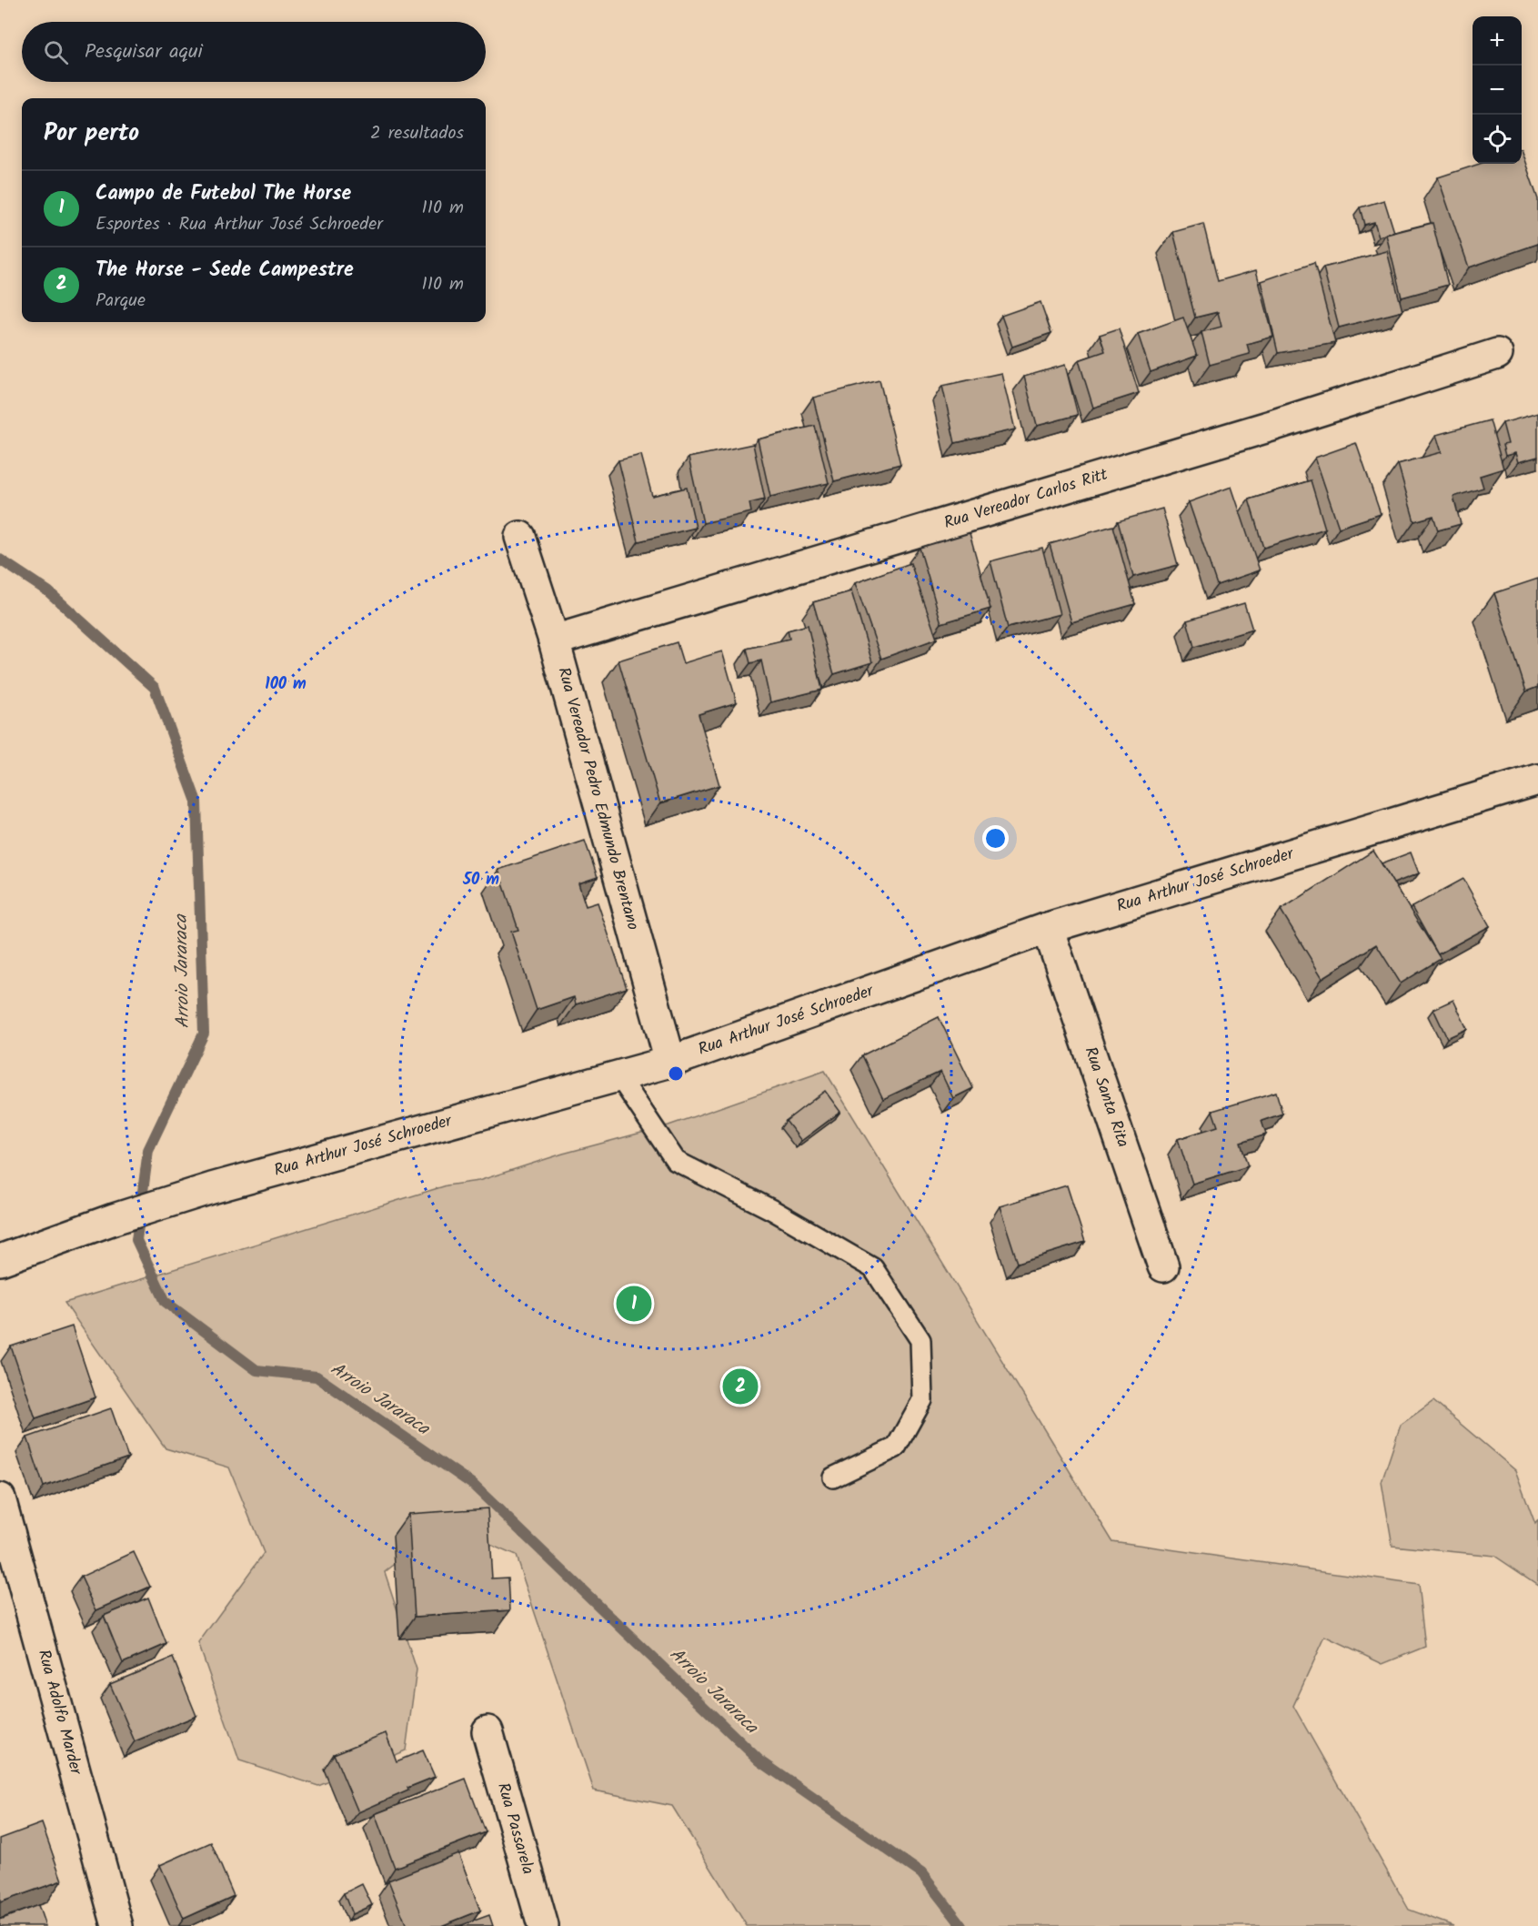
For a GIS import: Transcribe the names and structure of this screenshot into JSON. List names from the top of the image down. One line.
{"streets":{"street":["Rua Vereador Carlos Ritt","Rua Vereador Pedro Edmundo Brentano","Rua Arthur José Schroeder","Rua Santa Rita","Rua Adolfo Marder","Rua Passarela"]},"crossings":[["Rua Vereador Carlos Ritt","Rua Vereador Pedro Edmundo Brentano"],["Rua Vereador Pedro Edmundo Brentano","Rua Arthur José Schroeder"],["Rua Arthur José Schroeder","Rua Santa Rita"]],"water":["Arroio Jararaca"],"page":{"map_buttons":["+","−"],"search":"Pesquisar aqui","heading":["Por perto","2 resultados"],"list":[{"mark":"1","name":"Campo de Futebol The Horse","note":"Esportes · Rua Arthur José Schroeder","value":"110 m"},{"mark":"2","name":"The Horse - Sede Campestre","note":"Parque","value":"110 m"}],"pins":["1","2"]},"rings":["100 m","50 m"]}
